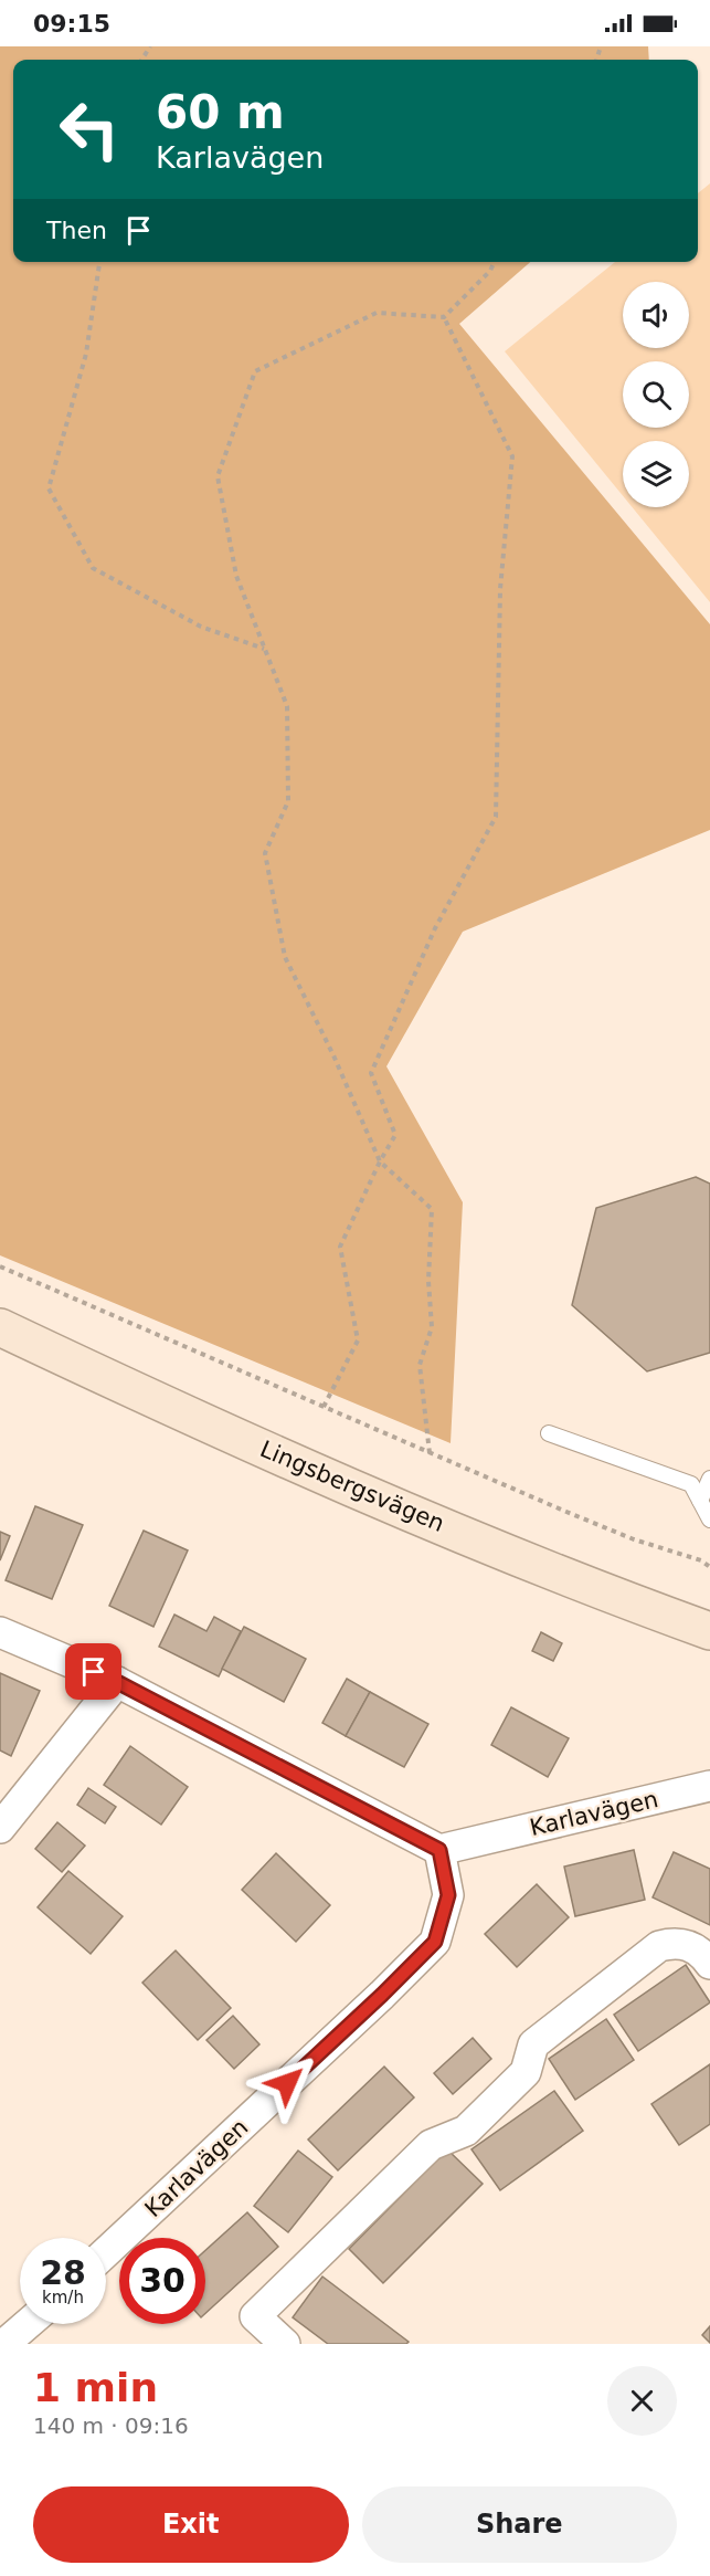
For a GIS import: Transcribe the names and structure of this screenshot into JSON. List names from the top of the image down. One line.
{"streets":{"street":["Lingsbergsvägen","Karlavägen"]},"page":{"status":"09:15","turn":["60 m","Karlavägen"],"then":"Then","speed":"28 km/h","limit":"30","heading":["1 min","140 m · 09:16"],"buttons":["Exit","Share"]}}
